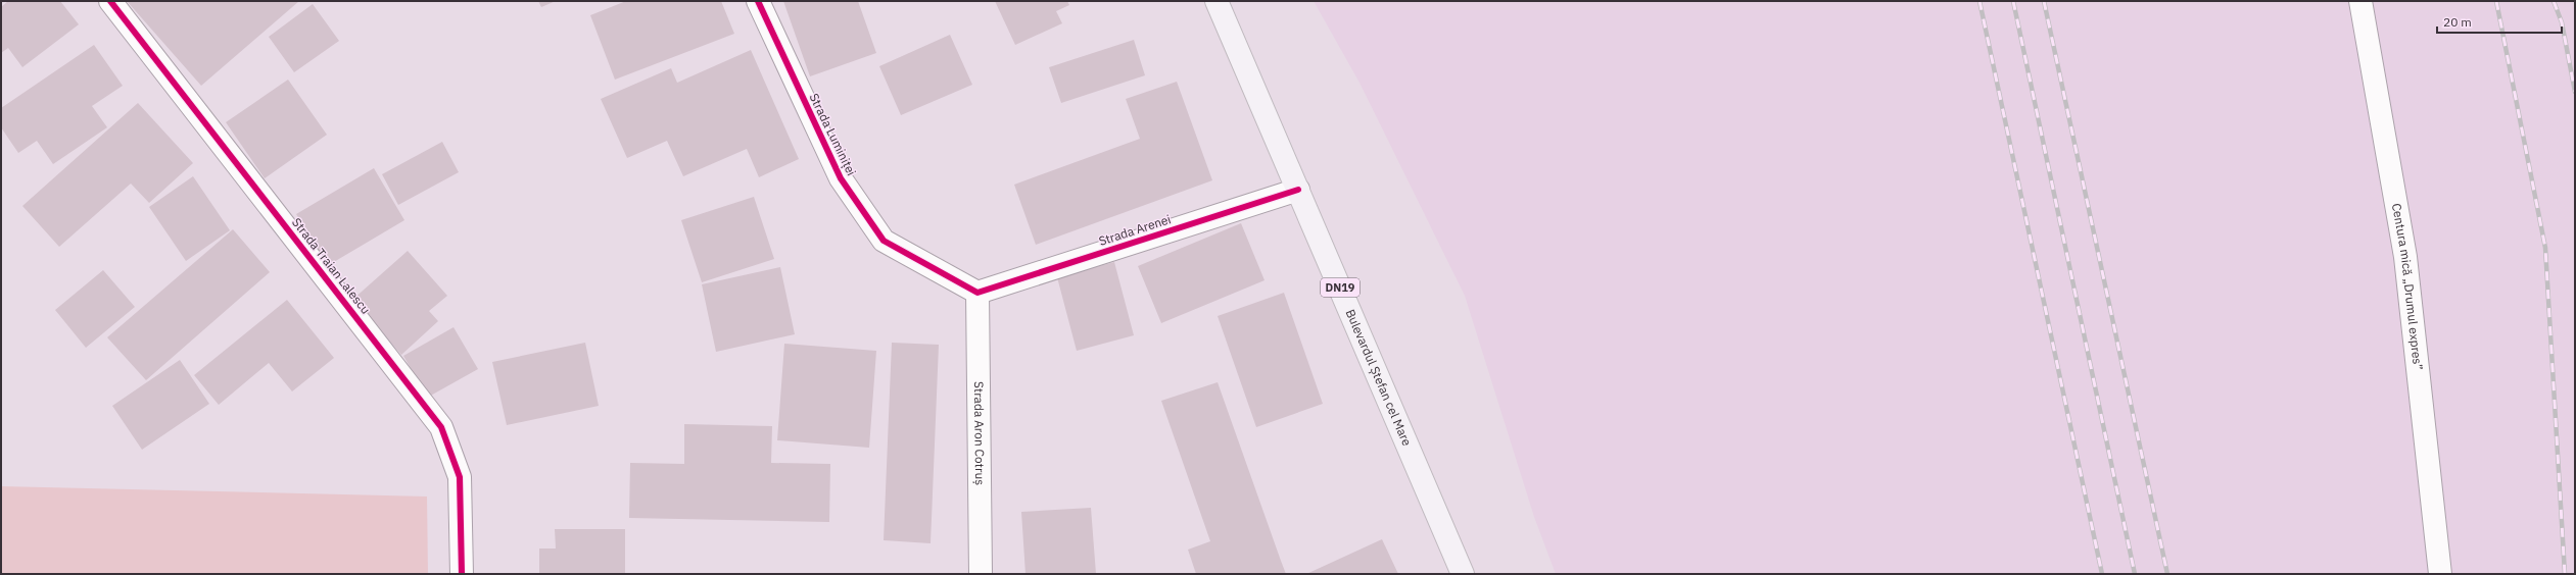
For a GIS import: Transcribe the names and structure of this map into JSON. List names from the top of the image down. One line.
{"streets":{"main road":["DN19","Bulevardul Ștefan cel Mare"],"street":["Strada Luminiței","Strada Arenei","Strada Traian Lalescu","Centura mică „Drumul expres”","Strada Aron Cotruș"]},"crossings":[["Strada Luminiței","Strada Arenei"],["Strada Luminiței","Strada Aron Cotruș"],["Strada Arenei","Bulevardul Ștefan cel Mare"],["Strada Arenei","Strada Aron Cotruș"]],"scale_bar":"20 m"}
